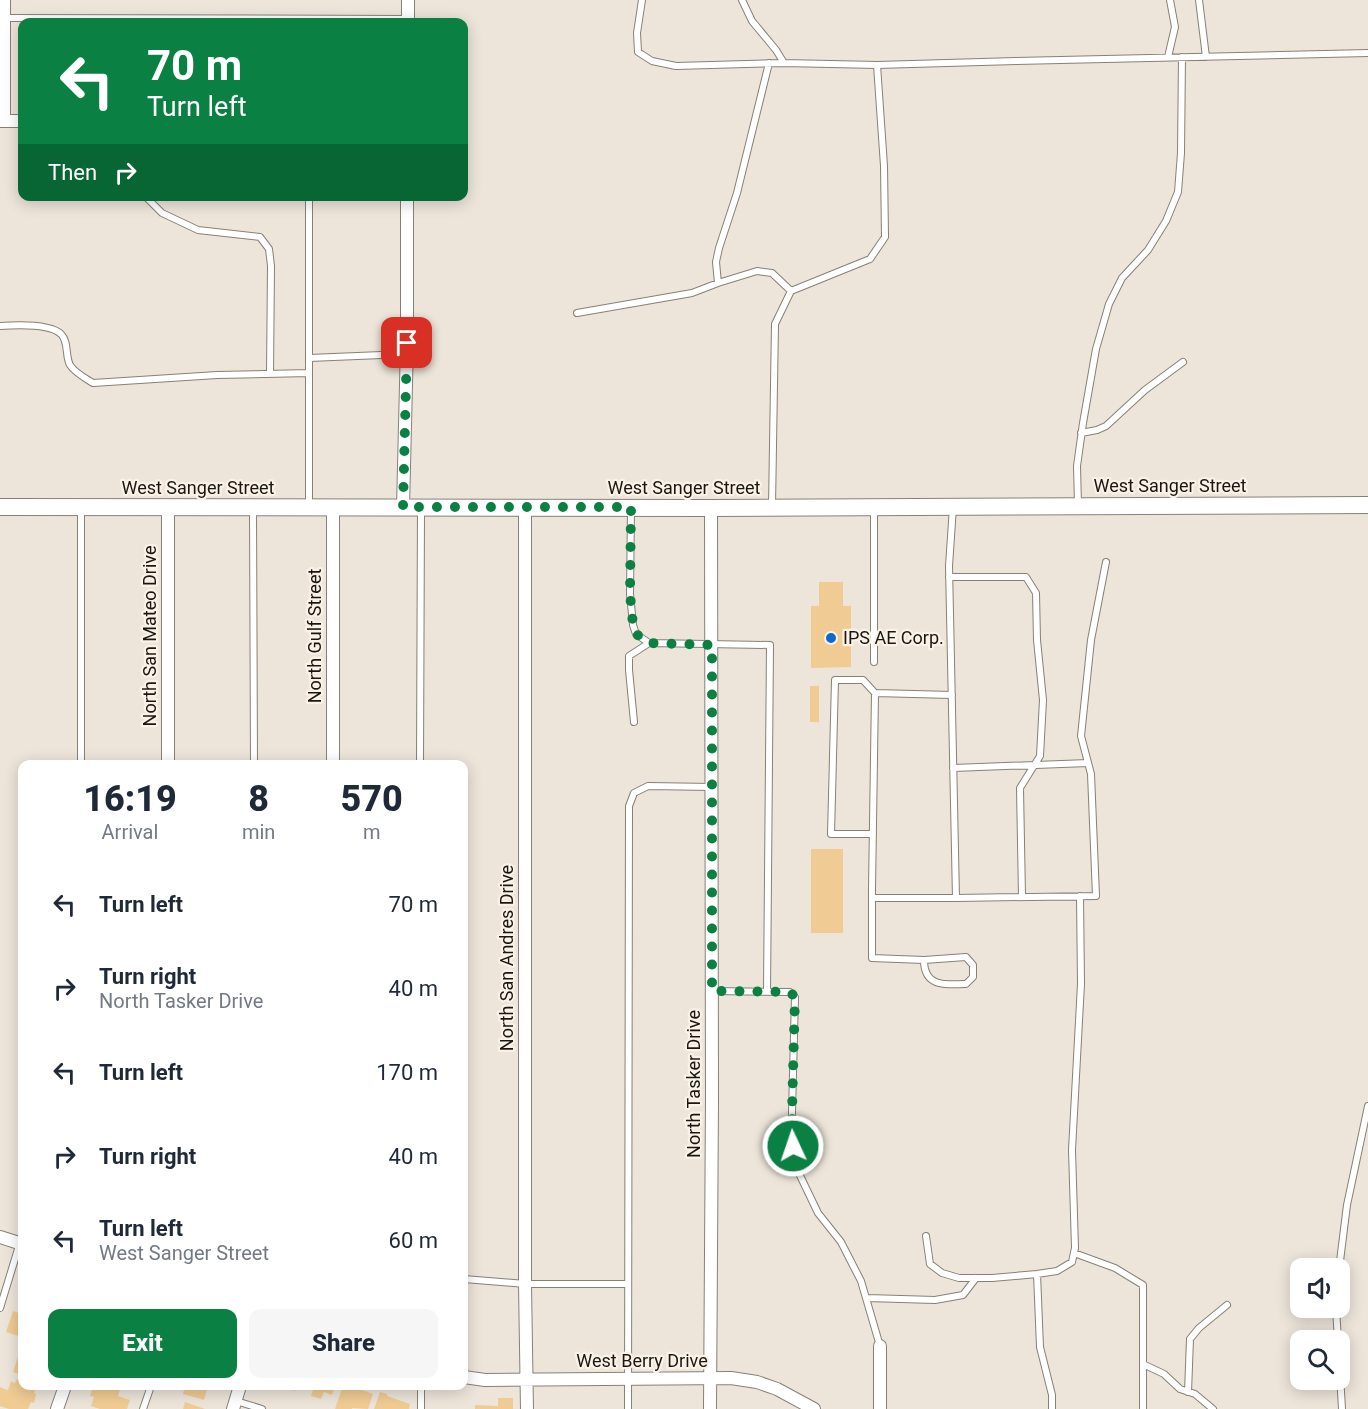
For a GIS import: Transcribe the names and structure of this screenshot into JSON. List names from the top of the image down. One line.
{"streets":{"main road":["West Sanger Street"],"street":["North San Mateo Drive","North Gulf Street","North San Andres Drive","North Tasker Drive","West Berry Drive"]},"crossings":[["West Sanger Street","North San Mateo Drive"],["West Sanger Street","North Gulf Street"],["West Sanger Street","North San Andres Drive"],["West Sanger Street","North Tasker Drive"],["North San Andres Drive","West Berry Drive"],["North Tasker Drive","West Berry Drive"]],"places":["IPS AE Corp."],"page":{"turn":["70 m","Turn left"],"then":"Then","eta":["16:19","Arrival","8","min","570","m"],"list":[{"name":"Turn left","value":"70 m"},{"name":"Turn right","note":"North Tasker Drive","value":"40 m"},{"name":"Turn left","value":"170 m"},{"name":"Turn right","value":"40 m"},{"name":"Turn left","note":"West Sanger Street","value":"60 m"}],"buttons":["Exit","Share"]}}
